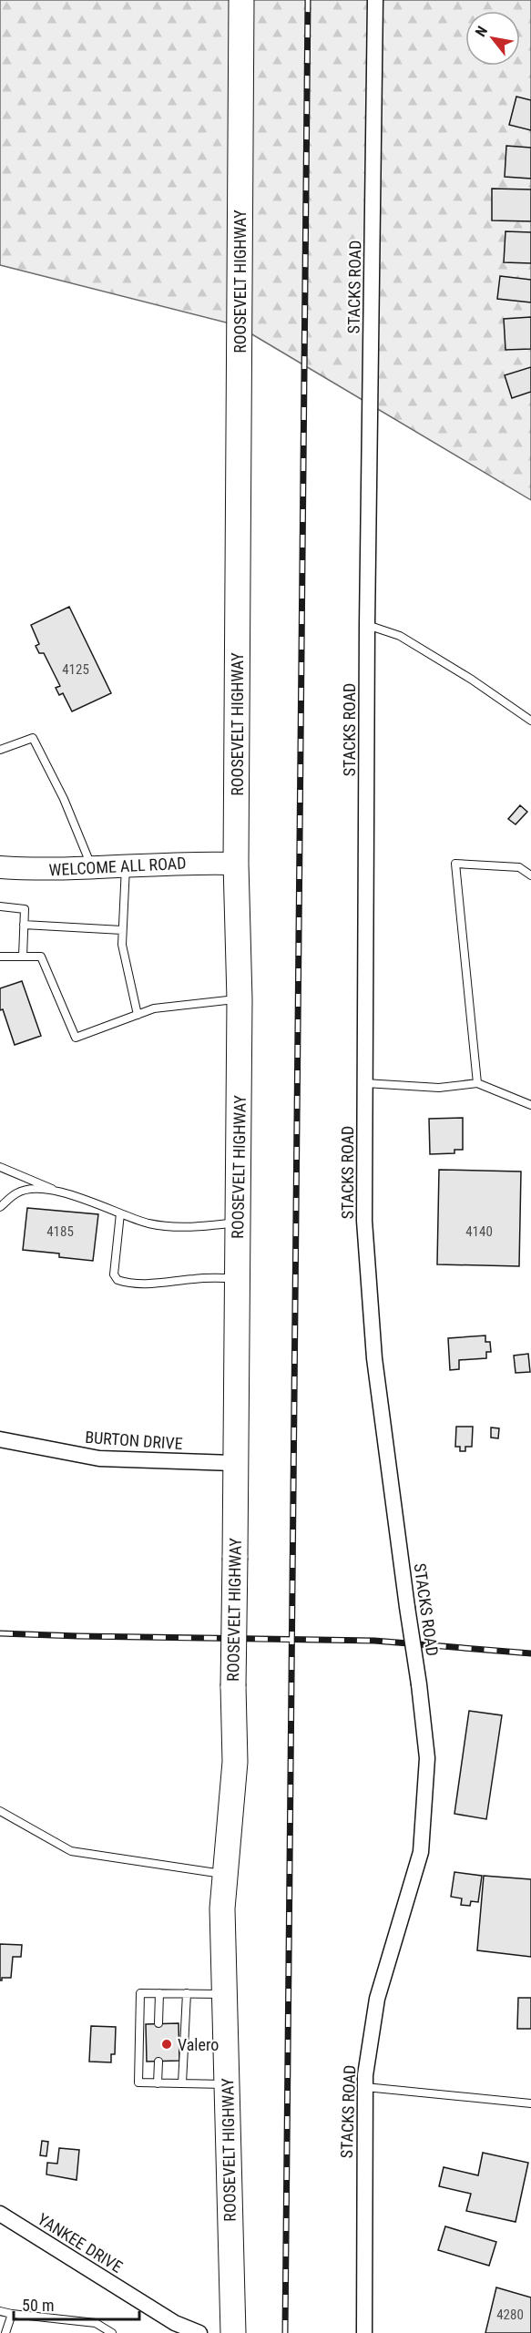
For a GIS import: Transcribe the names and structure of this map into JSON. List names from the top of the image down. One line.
{"streets":{"main road":["ROOSEVELT HIGHWAY"],"street":["STACKS ROAD","WELCOME ALL ROAD","BURTON DRIVE","YANKEE DRIVE"]},"crossings":[["ROOSEVELT HIGHWAY","WELCOME ALL ROAD"],["ROOSEVELT HIGHWAY","BURTON DRIVE"]],"places":["Valero"],"house_numbers":["4125","4185","4140","4280"],"scale_bar":"50 m","north":"top left"}
